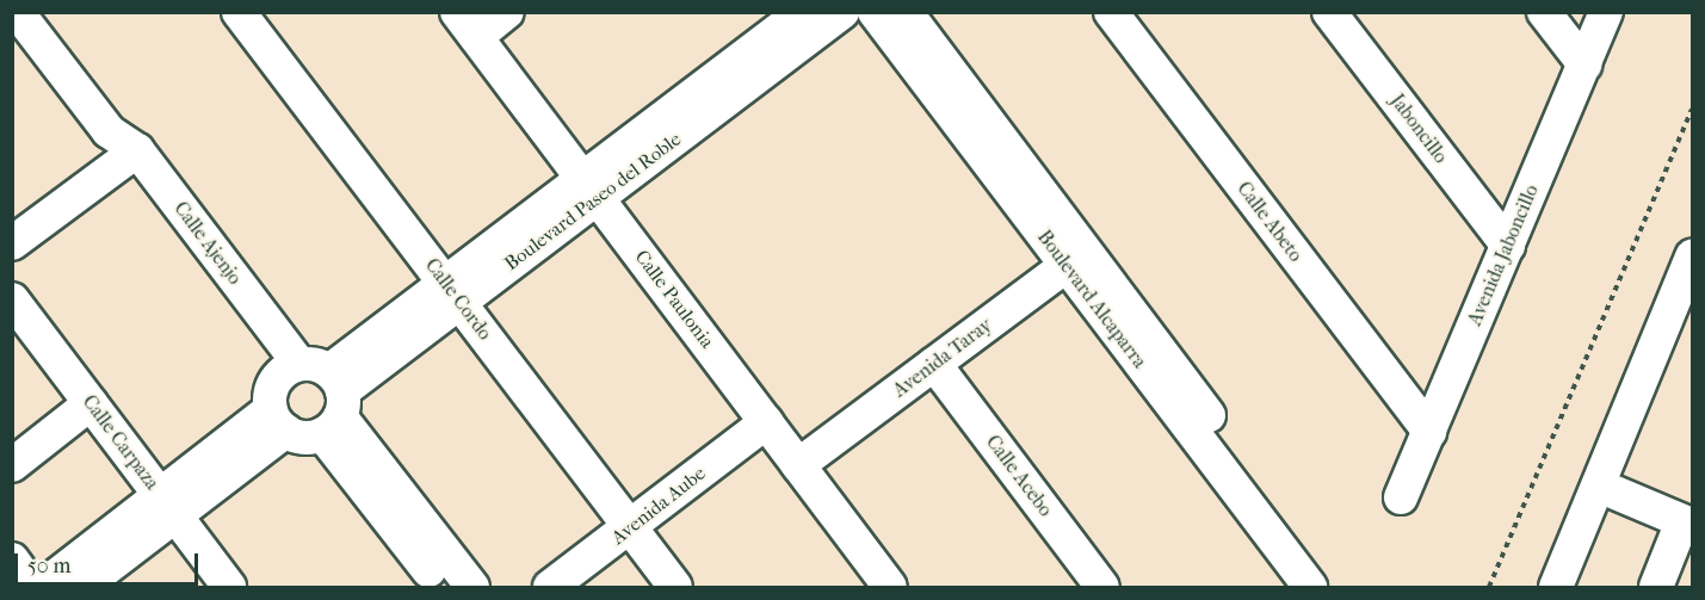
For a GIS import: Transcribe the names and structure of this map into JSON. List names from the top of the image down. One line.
{"streets":{"street":["Jaboncillo","Boulevard Paseo del Roble","Calle Abeto","Calle Ajenjo","Avenida Jaboncillo","Calle Cordo","Calle Paulonia","Boulevard Alcaparra","Avenida Taray","Calle Carpaza","Calle Acebo","Avenida Aube"]},"crossings":[["Jaboncillo","Avenida Jaboncillo"],["Boulevard Paseo del Roble","Calle Ajenjo"],["Boulevard Paseo del Roble","Calle Cordo"],["Boulevard Paseo del Roble","Calle Paulonia"],["Calle Abeto","Avenida Jaboncillo"],["Calle Cordo","Avenida Aube"],["Calle Paulonia","Avenida Taray"],["Calle Paulonia","Avenida Aube"],["Boulevard Alcaparra","Avenida Taray"],["Avenida Taray","Calle Acebo"]],"scale_bar":"50 m"}
